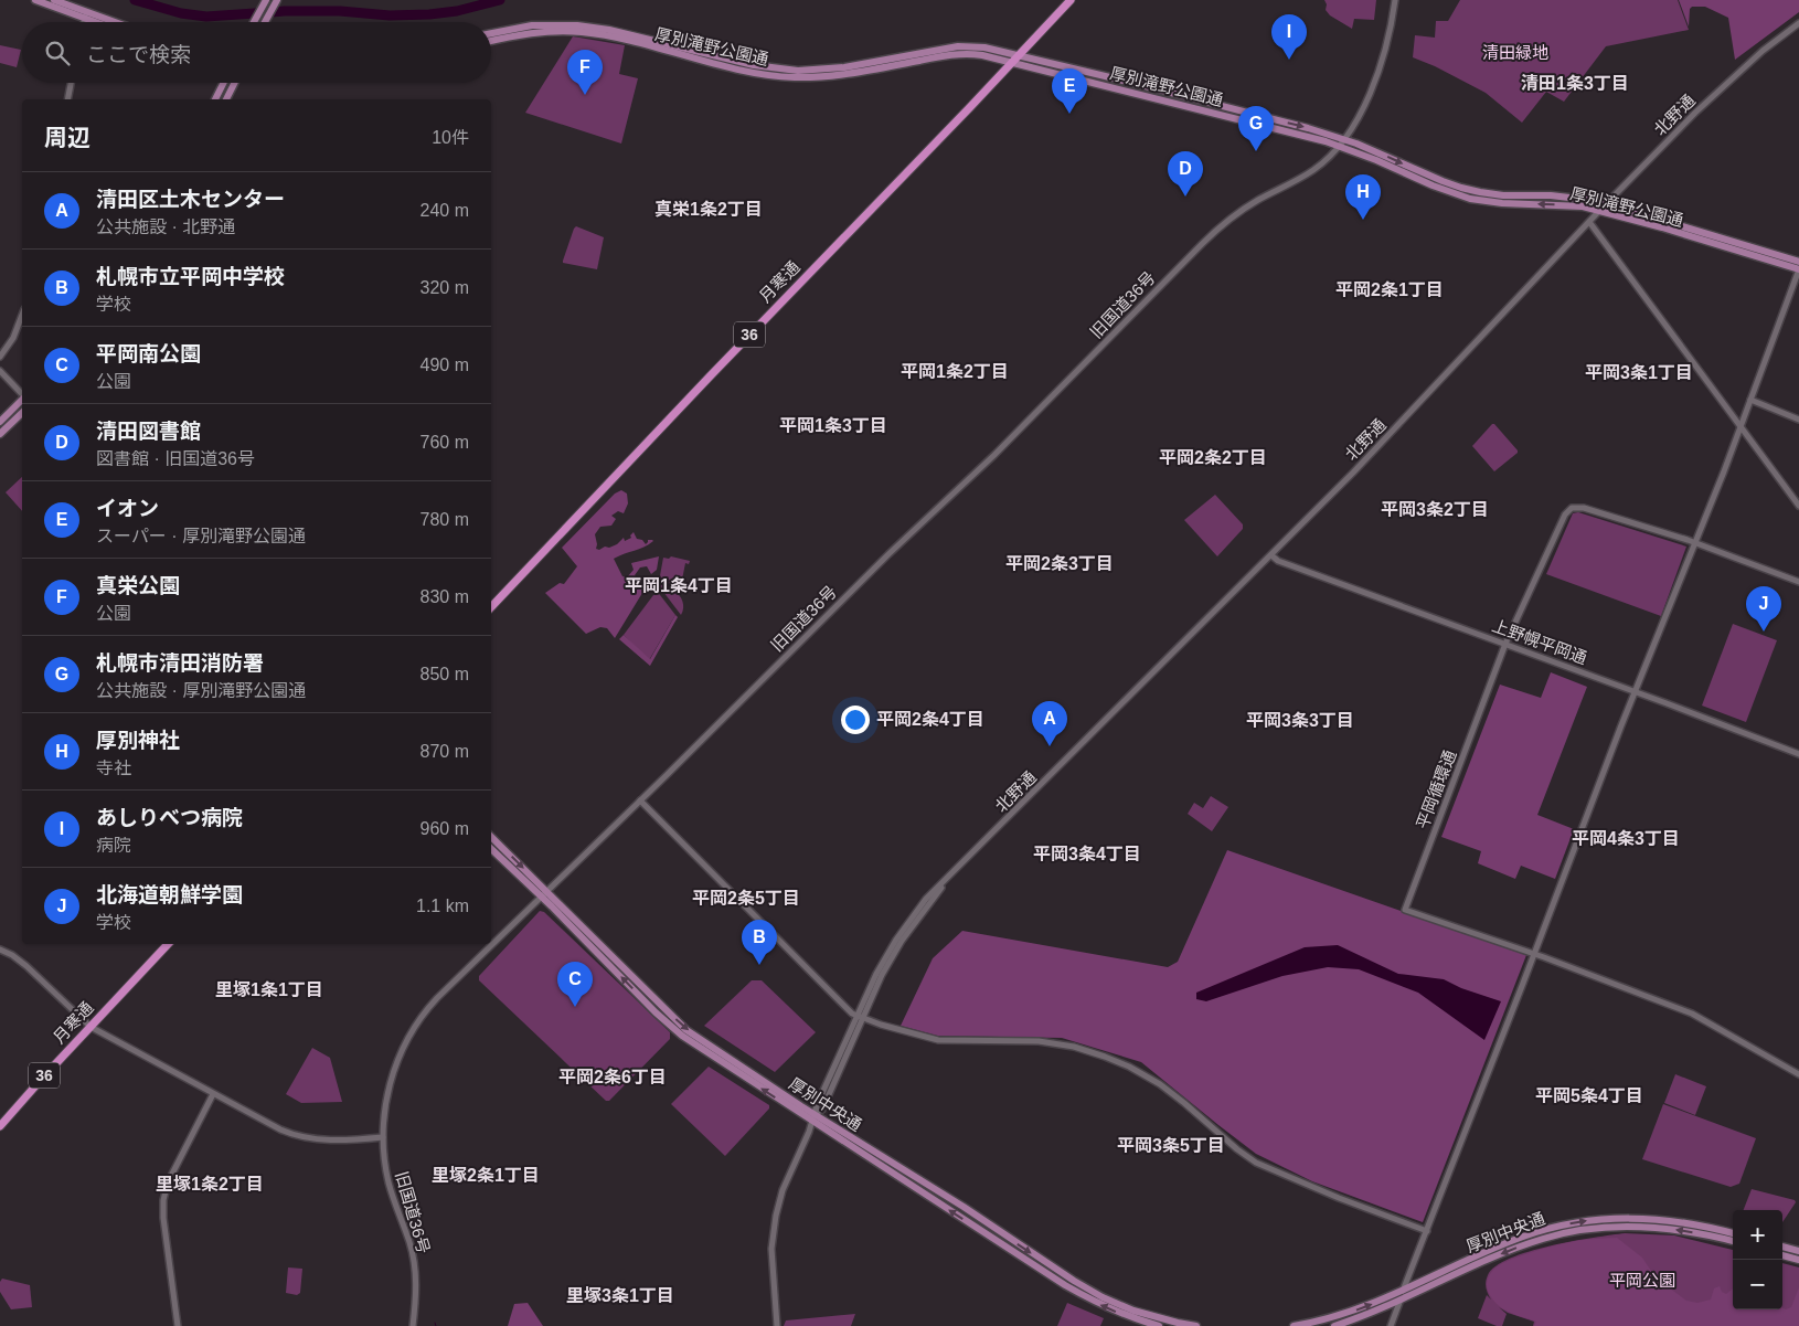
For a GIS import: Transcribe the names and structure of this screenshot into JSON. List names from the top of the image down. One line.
{"streets":{"highway":["月寒通","36"],"main road":["厚別滝野公園通","厚別中央通"],"street":["北野通","旧国道36号","上野幌平岡通","平岡循環通"]},"crossings":[["厚別滝野公園通","北野通"],["厚別滝野公園通","月寒通"],["厚別滝野公園通","旧国道36号"],["北野通","上野幌平岡通"],["北野通","厚別中央通"],["旧国道36号","厚別中央通"],["上野幌平岡通","平岡循環通"]],"districts":["清田1条3丁目","真栄1条2丁目","平岡2条1丁目","平岡1条2丁目","平岡3条1丁目","平岡1条3丁目","平岡2条2丁目","平岡3条2丁目","平岡2条3丁目","平岡1条4丁目","平岡2条4丁目","平岡3条3丁目","平岡4条3丁目","平岡3条4丁目","平岡2条5丁目","里塚1条1丁目","平岡2条6丁目","平岡5条4丁目","平岡3条5丁目","里塚2条1丁目","里塚1条2丁目","里塚3条1丁目"],"parks":["清田緑地","平岡公園"],"page":{"pins":["I","F","E","G","D","H","J","A","B","C"],"search":"ここで検索","heading":["周辺","10件"],"list":[{"mark":"A","name":"清田区土木センター","note":"公共施設 · 北野通","value":"240 m"},{"mark":"B","name":"札幌市立平岡中学校","note":"学校","value":"320 m"},{"mark":"C","name":"平岡南公園","note":"公園","value":"490 m"},{"mark":"D","name":"清田図書館","note":"図書館 · 旧国道36号","value":"760 m"},{"mark":"E","name":"イオン","note":"スーパー · 厚別滝野公園通","value":"780 m"},{"mark":"F","name":"真栄公園","note":"公園","value":"830 m"},{"mark":"G","name":"札幌市清田消防署","note":"公共施設 · 厚別滝野公園通","value":"850 m"},{"mark":"H","name":"厚別神社","note":"寺社","value":"870 m"},{"mark":"I","name":"あしりべつ病院","note":"病院","value":"960 m"},{"mark":"J","name":"北海道朝鮮学園","note":"学校","value":"1.1 km"}],"map_buttons":["+","−"]}}
